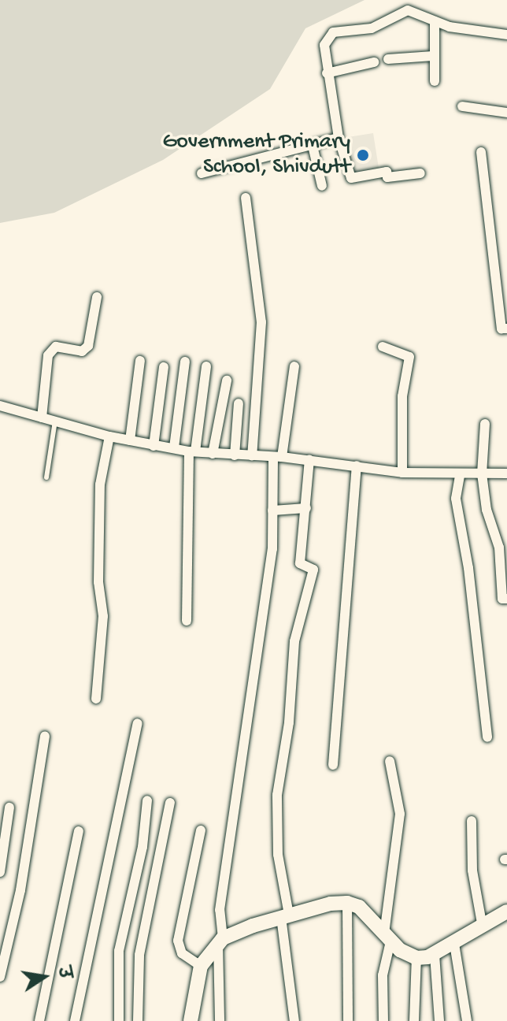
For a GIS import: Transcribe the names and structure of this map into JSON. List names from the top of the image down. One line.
{"places":["Government Primary School, Shivdutt"],"north":"right"}
